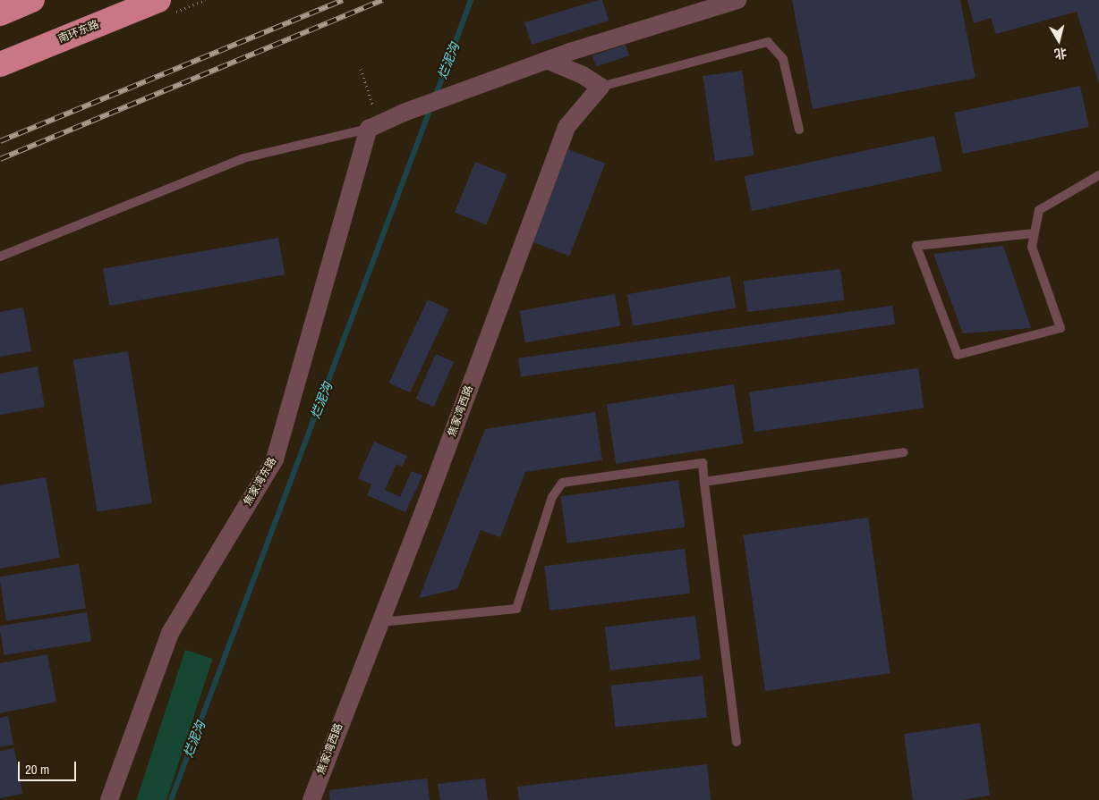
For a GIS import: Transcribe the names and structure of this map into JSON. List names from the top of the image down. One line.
{"streets":{"highway":["南环东路"],"street":["焦家湾西路","焦家湾东路"]},"water":["烂泥沟"],"scale_bar":"20 m","north":"bottom"}
